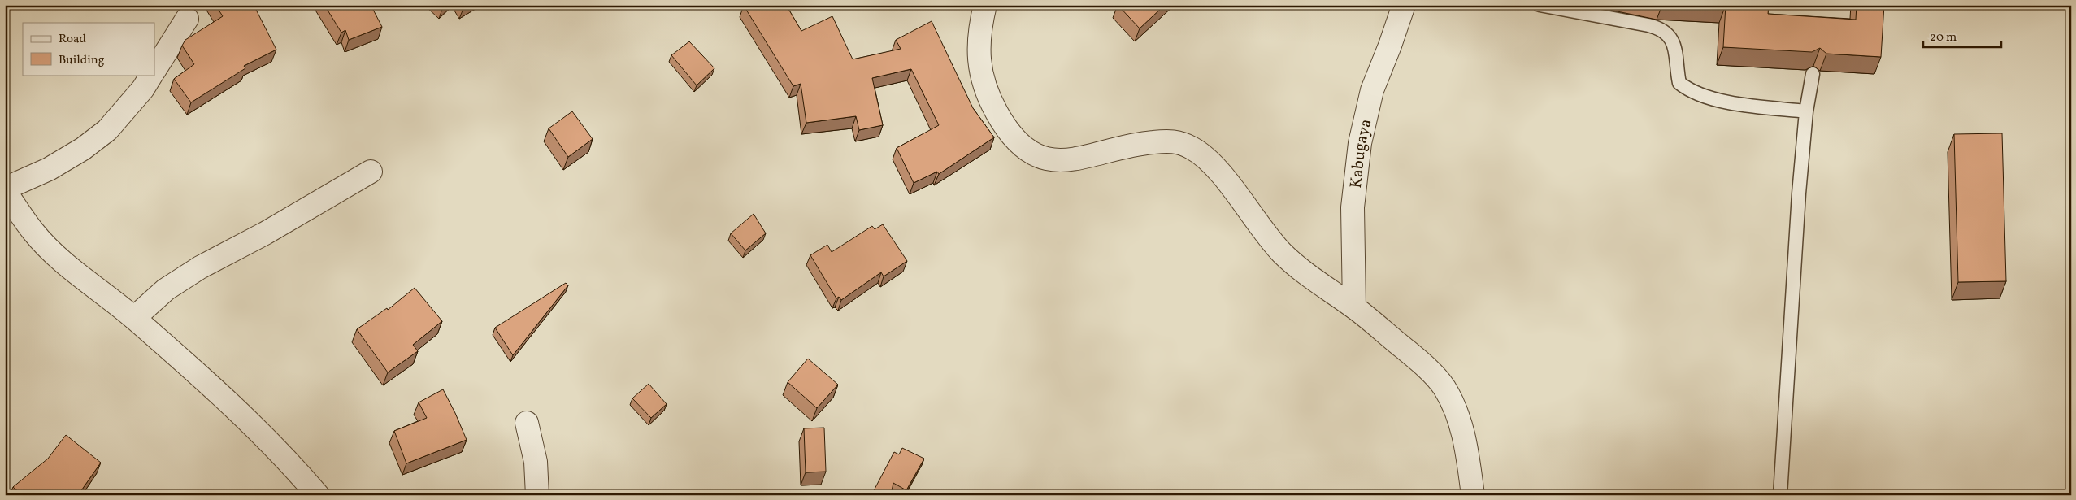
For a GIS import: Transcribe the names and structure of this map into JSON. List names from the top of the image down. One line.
{"streets":{"street":["Kabugaya"]},"legend":["Road","Building"],"scale_bar":"20 m"}
